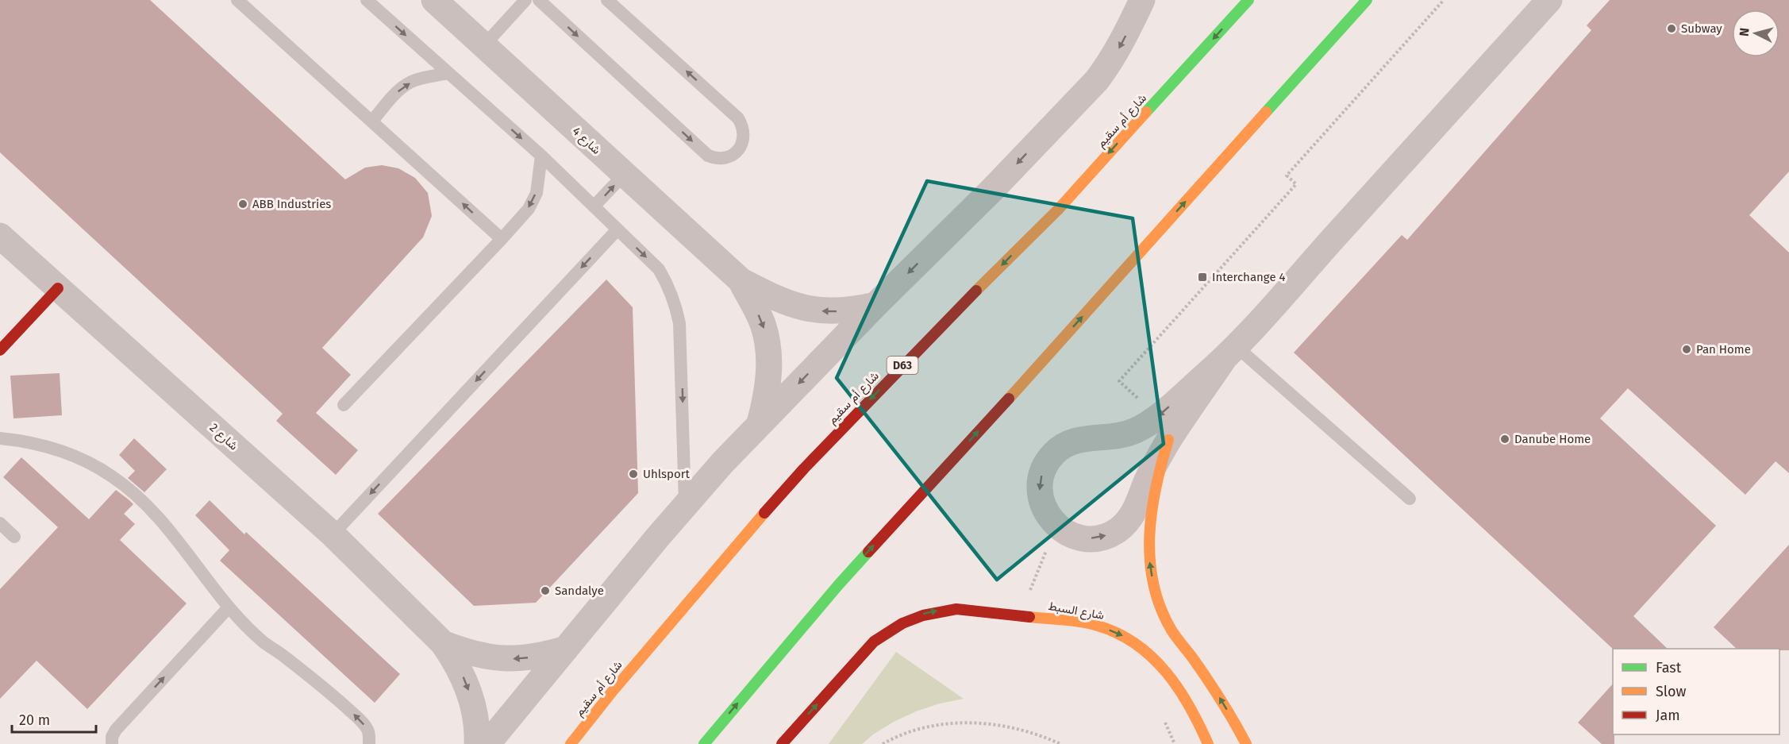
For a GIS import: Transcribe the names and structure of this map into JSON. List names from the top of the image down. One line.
{"streets":{"main road":["شارع أم سقيم","D63","شارع السبط"],"street":["شارع 4","شارع 2"]},"places":{"other":["Subway","ABB Industries","Pan Home","Danube Home","Uhlsport","Sandalye"],"transit":["Interchange 4"]},"legend":["Fast","Slow","Jam"],"scale_bar":"20 m","north":"left"}
